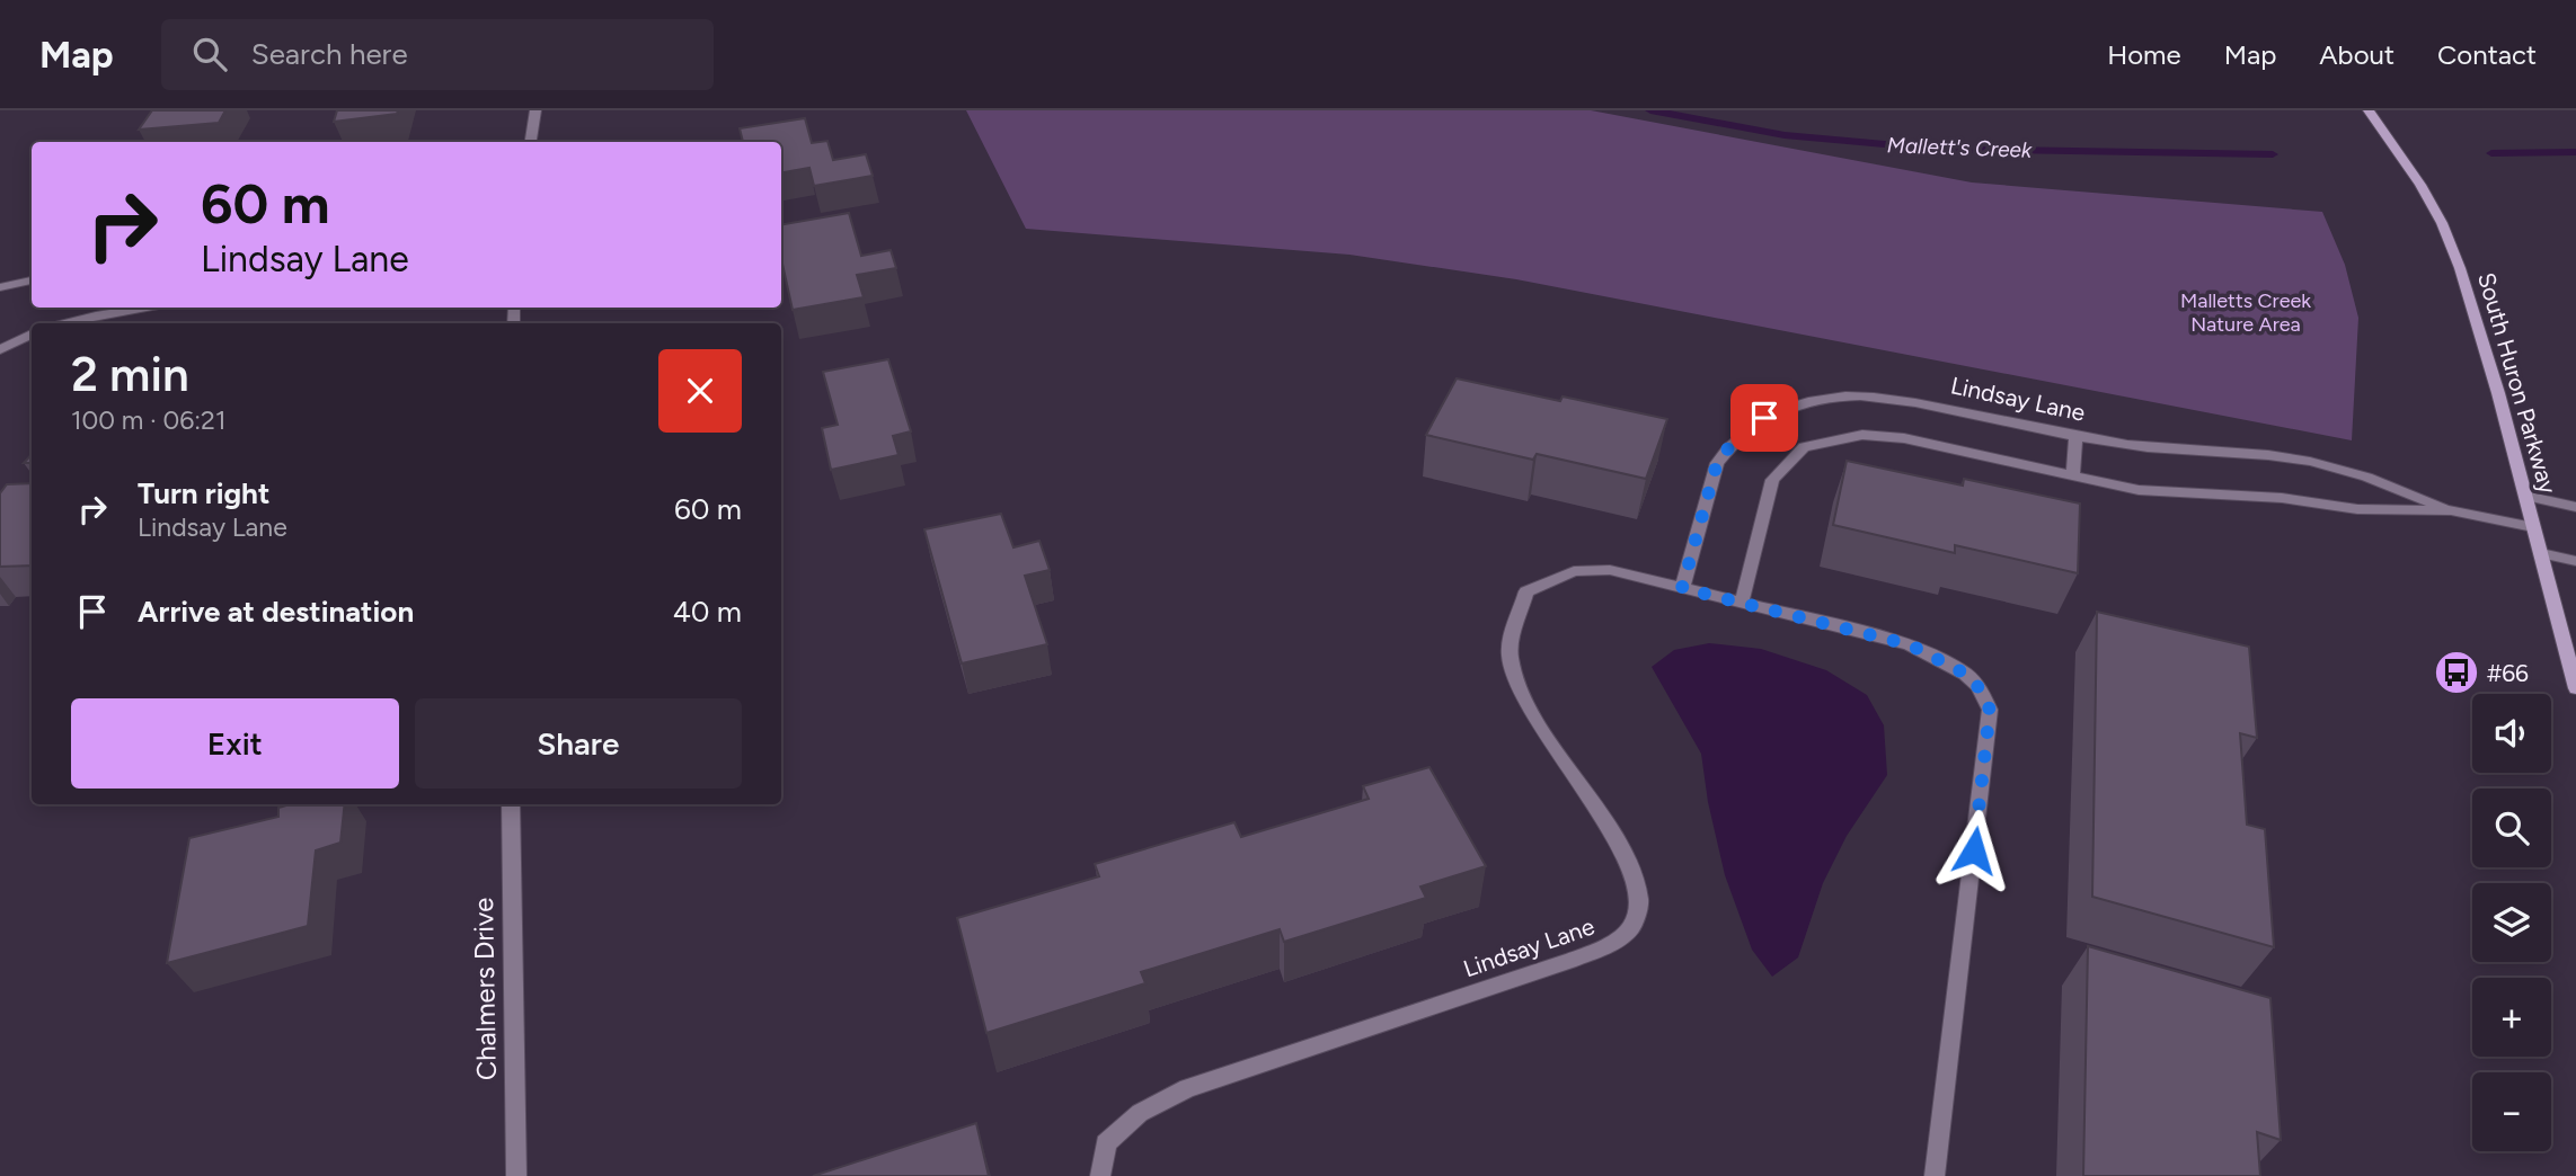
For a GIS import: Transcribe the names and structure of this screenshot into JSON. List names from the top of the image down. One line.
{"streets":{"main road":["South Huron Parkway"],"street":["Lindsay Lane","Chalmers Drive"]},"crossings":[["South Huron Parkway","Lindsay Lane"]],"water":["Mallett's Creek"],"parks":["Malletts Creek Nature Area"],"places":{"bus stop":["#66"]},"page":{"header":"Map","search":"Search here","nav":["Home","Map","About","Contact"],"turn":["60 m","Lindsay Lane"],"heading":["2 min","100 m · 06:21"],"list":[{"name":"Turn right","note":"Lindsay Lane","value":"60 m"},{"name":"Arrive at destination","value":"40 m"}],"buttons":["Exit","Share"],"map_buttons":["+","−"]}}
